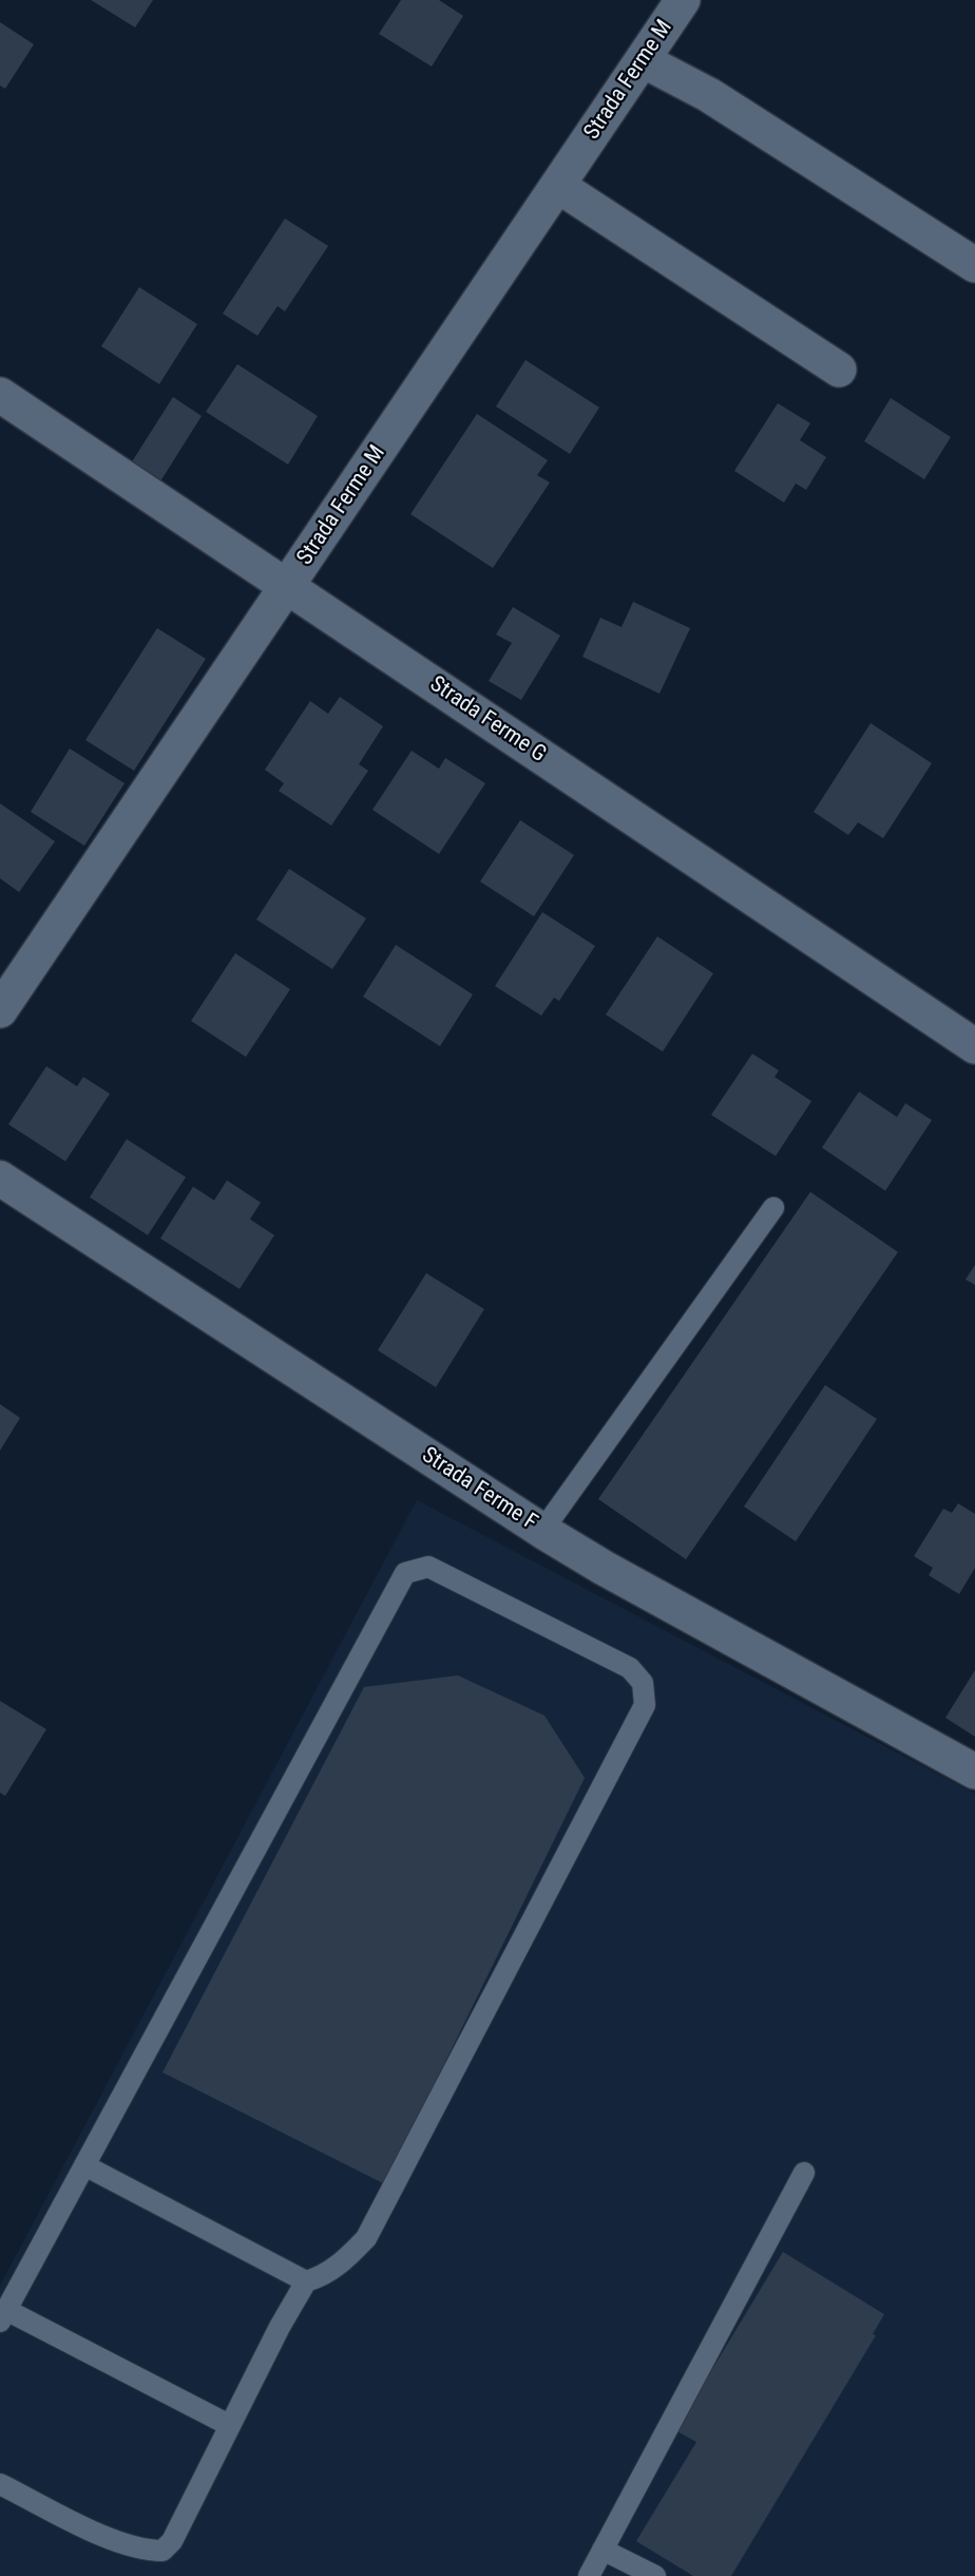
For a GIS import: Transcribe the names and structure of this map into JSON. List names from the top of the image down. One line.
{"streets":{"street":["Strada Ferme M","Strada Ferme G","Strada Ferme F"]},"crossings":[["Strada Ferme M","Strada Ferme G"]]}
